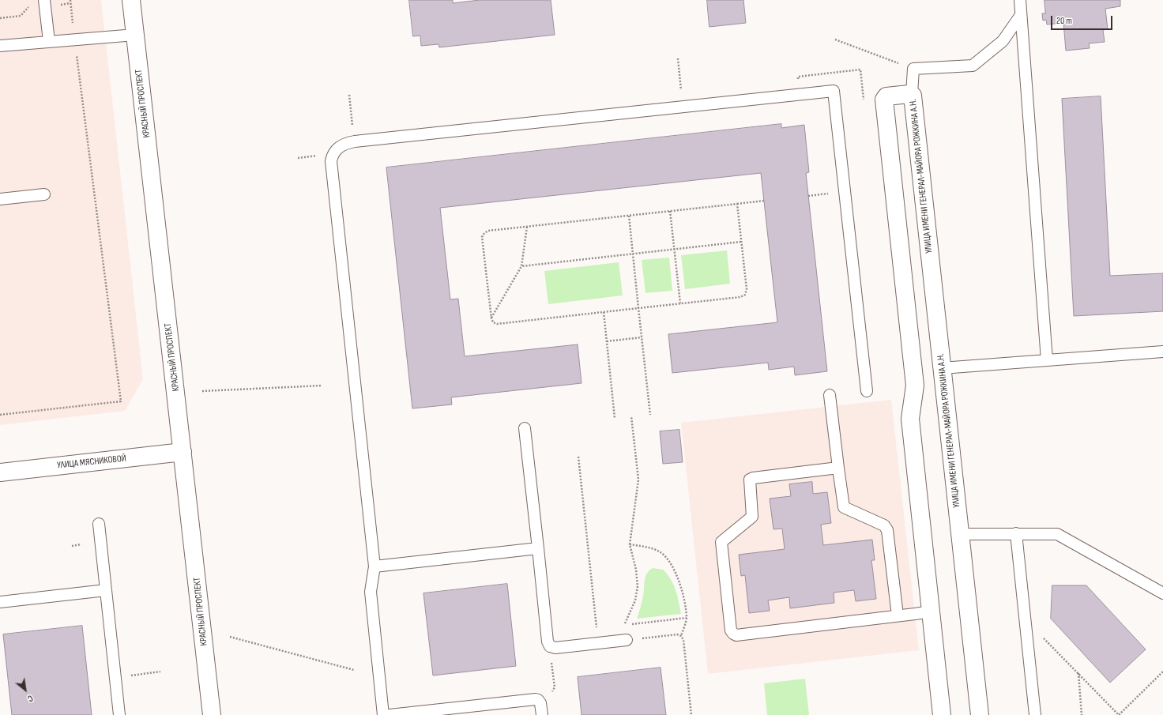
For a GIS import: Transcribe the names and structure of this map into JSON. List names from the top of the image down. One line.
{"streets":{"street":["КРАСНЫЙ ПРОСПЕКТ","УЛИЦА ИМЕНИ ГЕНЕРАЛ-МАЙОРА РОЖКИНА А.Н.","УЛИЦА МЯСНИКОВОЙ"]},"crossings":[["КРАСНЫЙ ПРОСПЕКТ","УЛИЦА МЯСНИКОВОЙ"]],"scale_bar":"20 m","north":"bottom right"}
